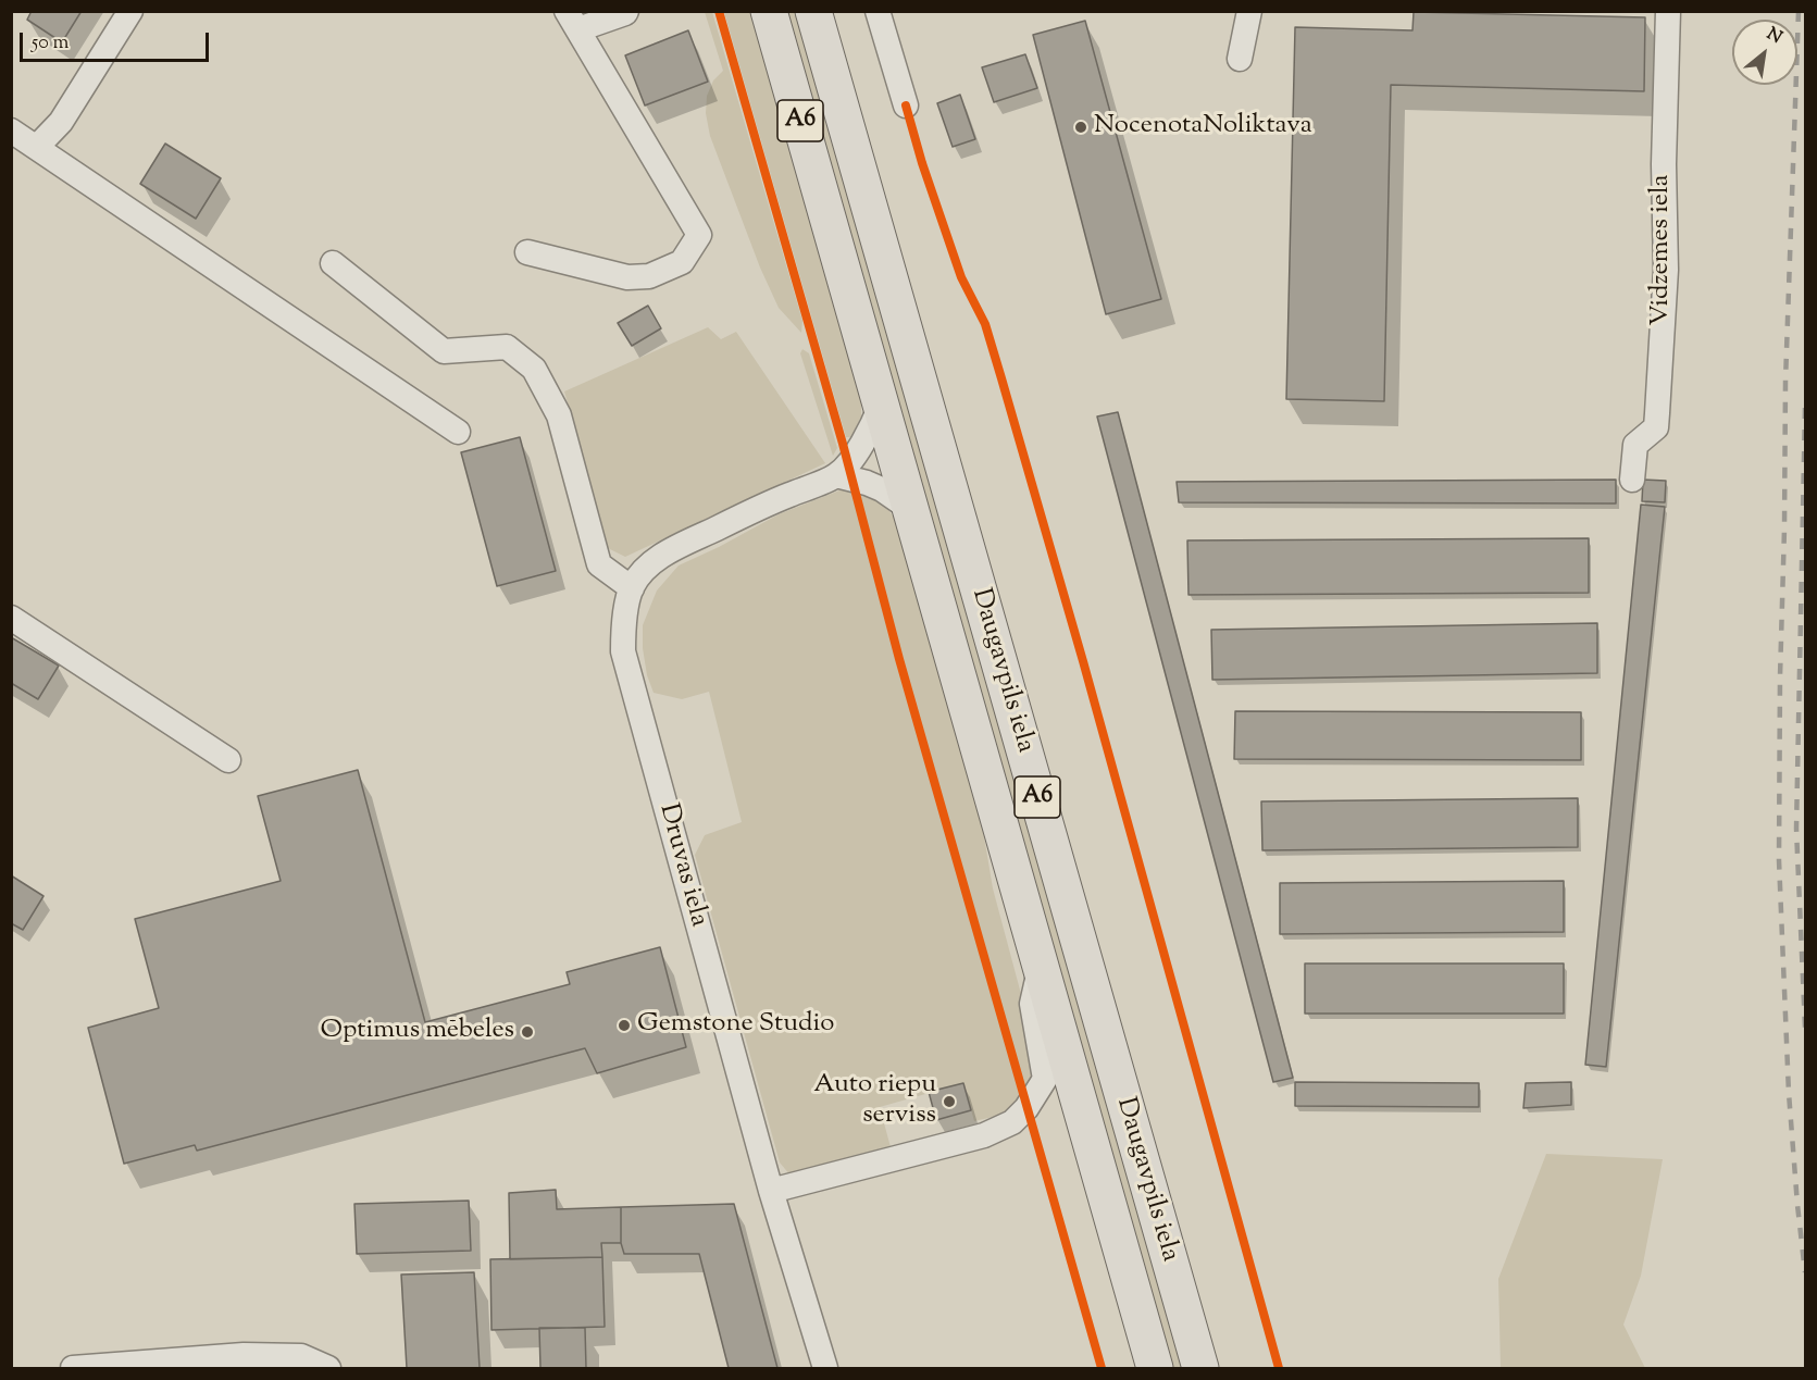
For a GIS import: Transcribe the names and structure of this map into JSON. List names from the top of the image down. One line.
{"streets":{"highway":["A6","Daugavpils iela"],"street":["Vidzemes iela","Druvas iela"]},"crossings":[["Daugavpils iela","Druvas iela"]],"places":["NocenotaNoliktava","Gemstone Studio","Optimus mēbeles","Auto riepu serviss"],"scale_bar":"50 m","north":"top right"}
